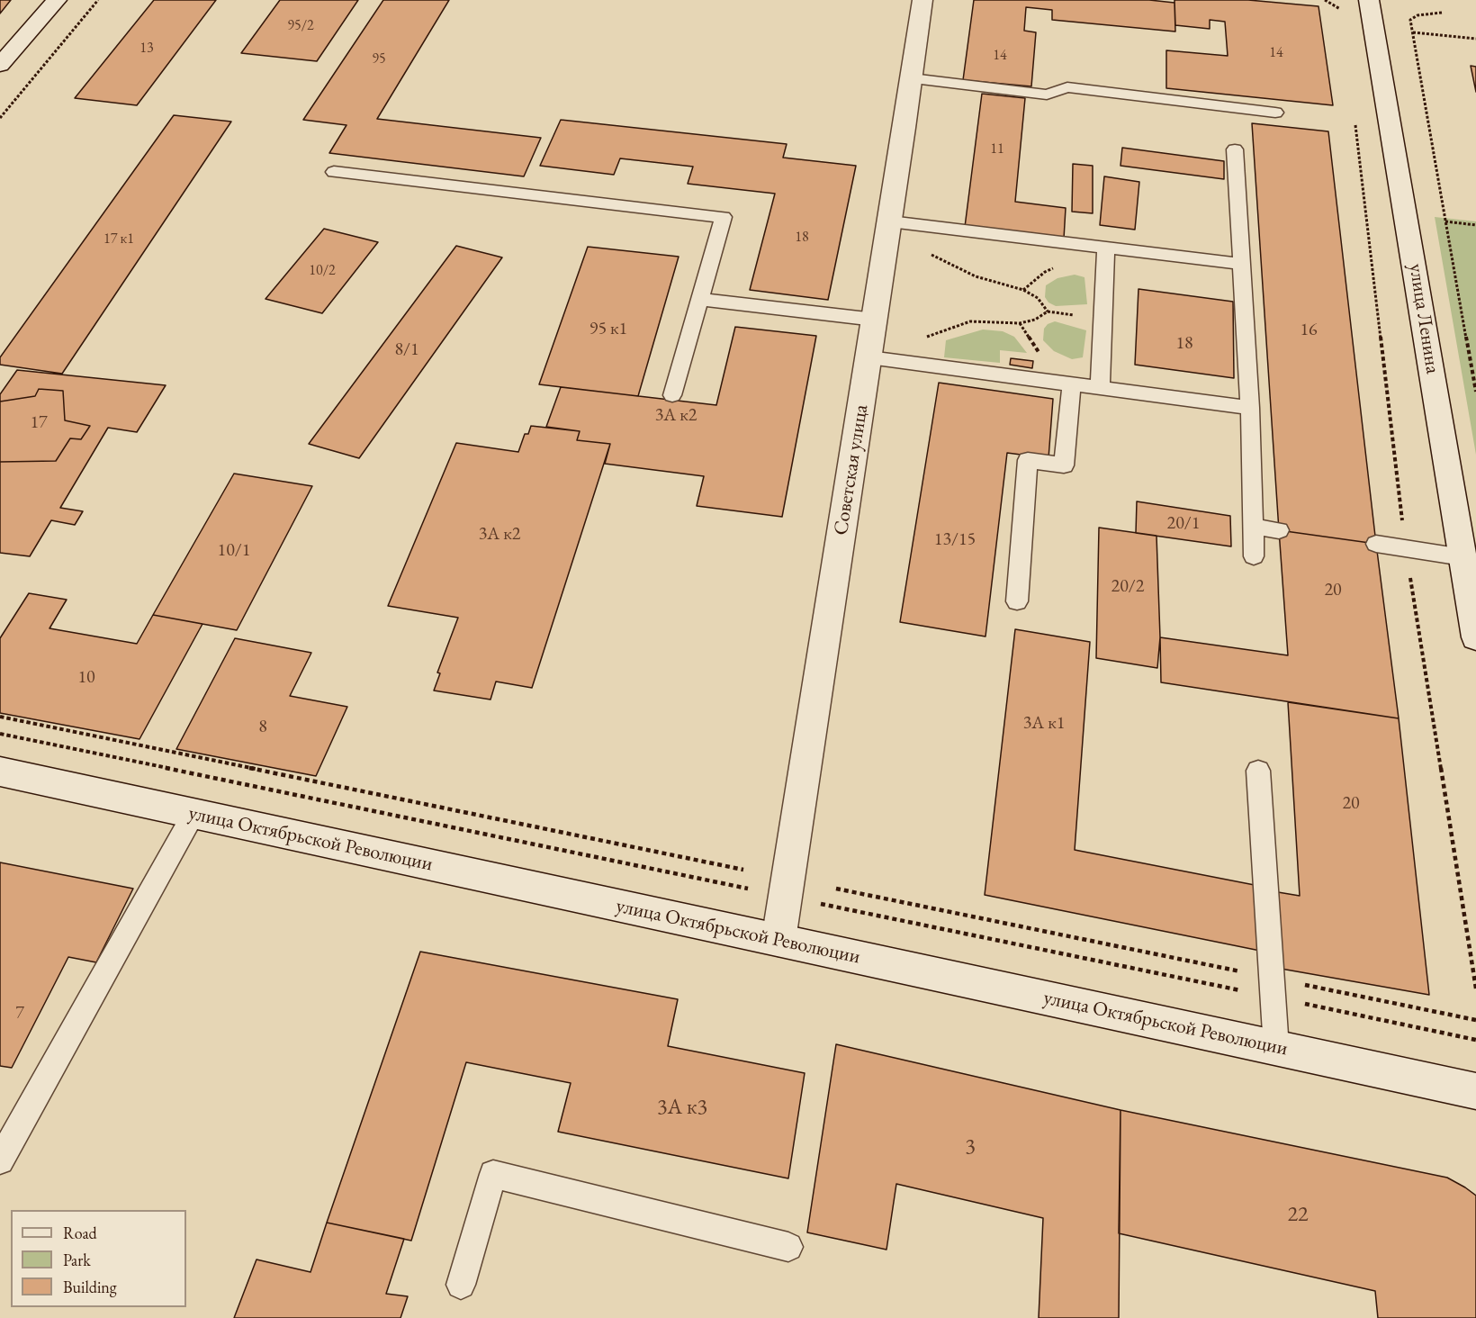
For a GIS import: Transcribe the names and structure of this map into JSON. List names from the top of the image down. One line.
{"streets":{"street":["улица Ленина","Советская улица","улица Октябрьской Революции"]},"crossings":[["Советская улица","улица Октябрьской Революции"]],"house_numbers":["95/2","13","14","14","95","11","18","17 к1","10/2","95 к1","16","18","8/1","3А к2","17","20/1","3А к2","13/15","10/1","20/2","20","10","3А к1","8","20","7","3А к3","3","22"],"legend":["Road","Park","Building"]}
